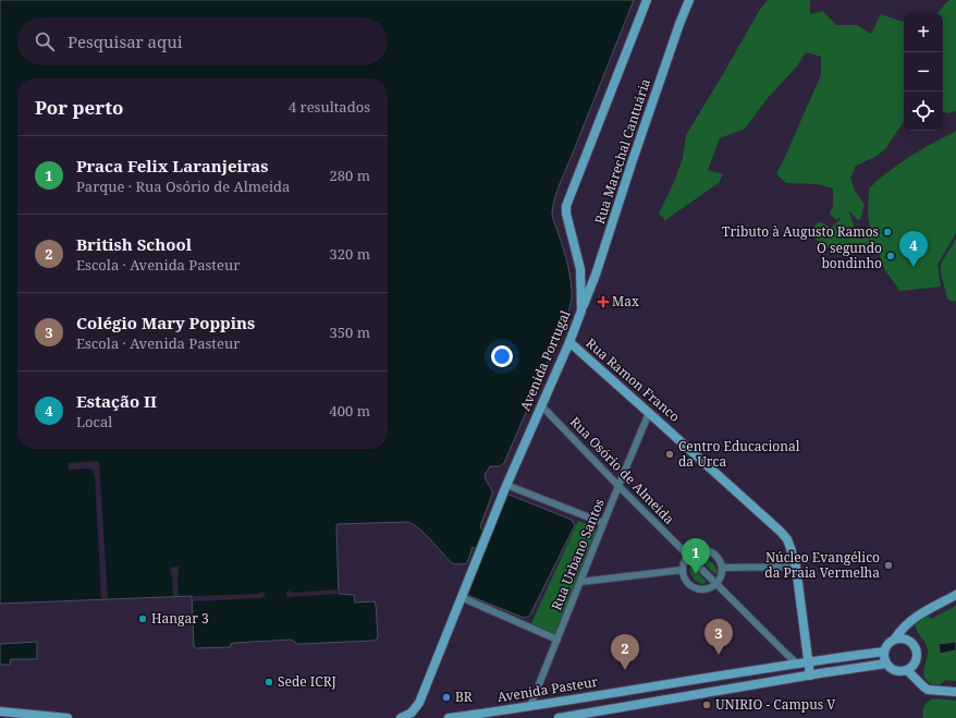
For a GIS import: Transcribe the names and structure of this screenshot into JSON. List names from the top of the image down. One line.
{"streets":{"street":["Rua Marechal Cantuária","Avenida Portugal","Rua Ramon Franco","Rua Osório de Almeida","Rua Urbano Santos","Avenida Pasteur"]},"crossings":[["Rua Marechal Cantuária","Avenida Portugal"],["Avenida Portugal","Rua Ramon Franco"],["Avenida Portugal","Rua Osório de Almeida"],["Rua Ramon Franco","Rua Urbano Santos"],["Rua Ramon Franco","Avenida Pasteur"],["Rua Osório de Almeida","Rua Urbano Santos"],["Rua Osório de Almeida","Avenida Pasteur"],["Rua Urbano Santos","Avenida Pasteur"]],"places":{"other":["Tributo à Augusto Ramos","O segundo bondinho","Centro Educacional da Urca","Núcleo Evangélico da Praia Vermelha","Hangar 3","Sede ICRJ","BR","UNIRIO - Campus V"],"health":["Max"]},"page":{"map_buttons":["+","−"],"search":"Pesquisar aqui","heading":["Por perto","4 resultados"],"list":[{"mark":"1","name":"Praca Felix Laranjeiras","note":"Parque · Rua Osório de Almeida","value":"280 m"},{"mark":"2","name":"British School","note":"Escola · Avenida Pasteur","value":"320 m"},{"mark":"3","name":"Colégio Mary Poppins","note":"Escola · Avenida Pasteur","value":"350 m"},{"mark":"4","name":"Estação II","note":"Local","value":"400 m"}],"pins":["4","1","3","2"]}}
